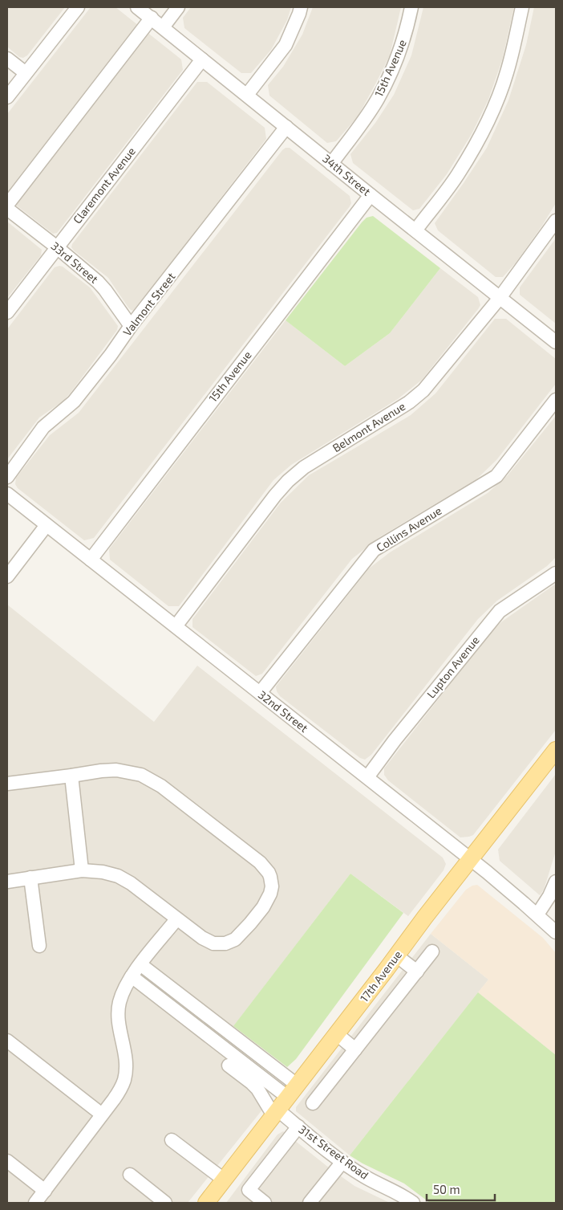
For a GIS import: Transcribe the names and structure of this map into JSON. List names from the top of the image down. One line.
{"streets":{"main road":["17th Avenue"],"street":["15th Avenue","34th Street","Claremont Avenue","33rd Street","Valmont Street","Belmont Avenue","Collins Avenue","Lupton Avenue","32nd Street","31st Street Road"]},"crossings":[["15th Avenue","34th Street"],["15th Avenue","32nd Street"],["34th Street","Claremont Avenue"],["34th Street","Valmont Street"],["34th Street","Belmont Avenue"],["Claremont Avenue","33rd Street"],["33rd Street","Valmont Street"],["Belmont Avenue","32nd Street"],["Collins Avenue","32nd Street"],["Lupton Avenue","32nd Street"],["32nd Street","17th Avenue"],["17th Avenue","31st Street Road"]],"scale_bar":"50 m"}
